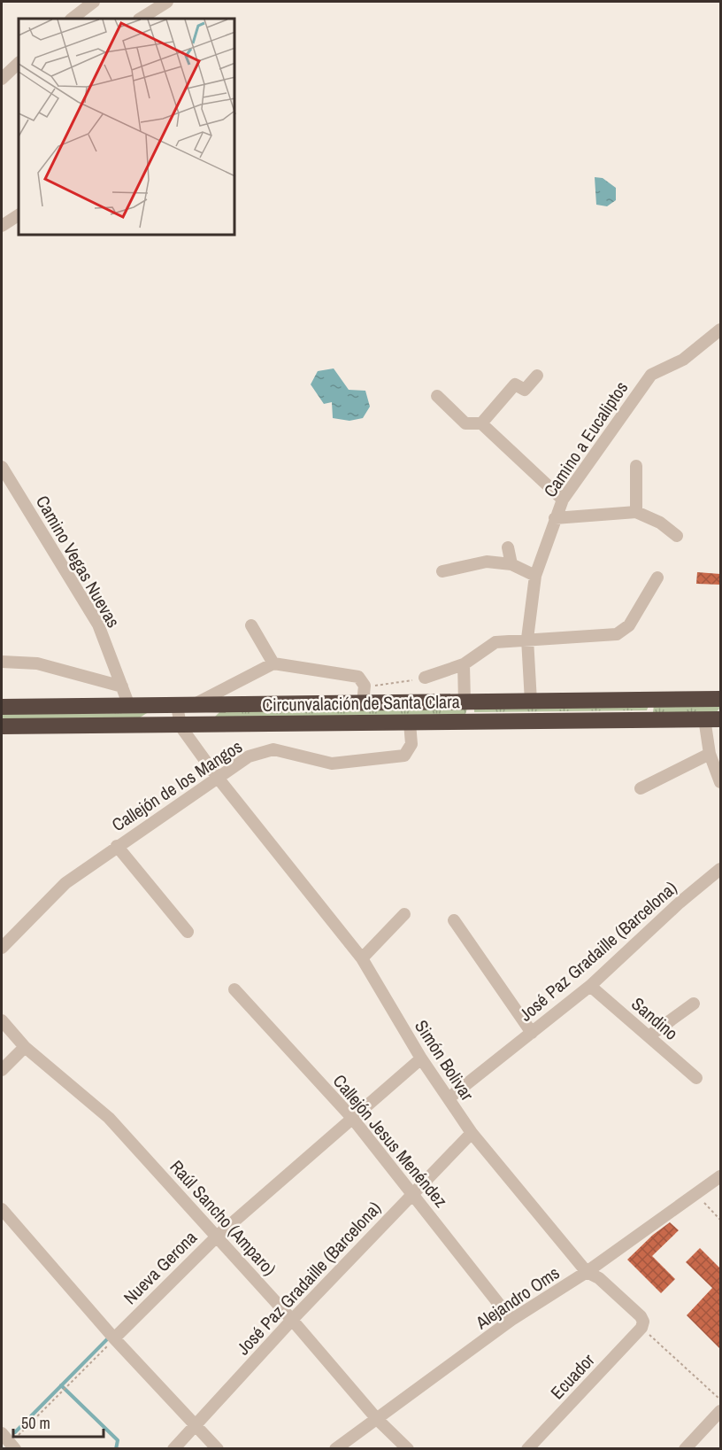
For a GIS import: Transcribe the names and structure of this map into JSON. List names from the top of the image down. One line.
{"streets":{"highway":["Circunvalación de Santa Clara"],"street":["Camino a Eucaliptos","Camino Vegas Nuevas","Callejón de los Mangos","José Paz Gradaille (Barcelona)","Sandino","Simón Bolivar","Callejón Jesus Menéndez","Raúl Sancho (Amparo)","Nueva Gerona","Alejandro Oms","Ecuador"]},"crossings":[["Camino a Eucaliptos","Circunvalación de Santa Clara"],["Camino Vegas Nuevas","Circunvalación de Santa Clara"],["Circunvalación de Santa Clara","Callejón de los Mangos"],["Circunvalación de Santa Clara","Simón Bolivar"],["Callejón de los Mangos","Simón Bolivar"],["José Paz Gradaille (Barcelona)","Sandino"],["José Paz Gradaille (Barcelona)","Simón Bolivar"],["José Paz Gradaille (Barcelona)","Callejón Jesus Menéndez"],["José Paz Gradaille (Barcelona)","Raúl Sancho (Amparo)"],["Simón Bolivar","Nueva Gerona"],["Simón Bolivar","Alejandro Oms"],["Simón Bolivar","Ecuador"],["Callejón Jesus Menéndez","Nueva Gerona"],["Callejón Jesus Menéndez","Alejandro Oms"],["Raúl Sancho (Amparo)","Nueva Gerona"],["Raúl Sancho (Amparo)","Alejandro Oms"]],"scale_bar":"50 m"}
